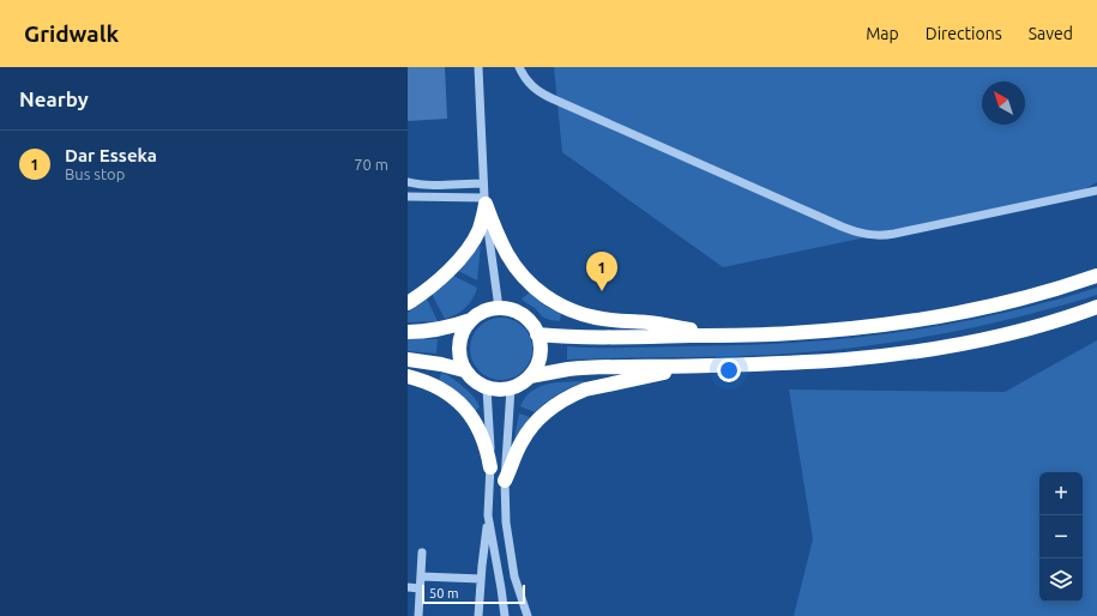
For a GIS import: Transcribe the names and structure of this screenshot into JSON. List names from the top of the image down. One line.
{"scale_bar":"50 m","north":"top left","page":{"header":"Gridwalk","nav":["Map","Directions","Saved"],"heading":"Nearby","list":[{"mark":"1","name":"Dar Esseka","note":"Bus stop","value":"70 m"}],"pins":"1","map_buttons":["+","−"],"scale":"50 m"}}
